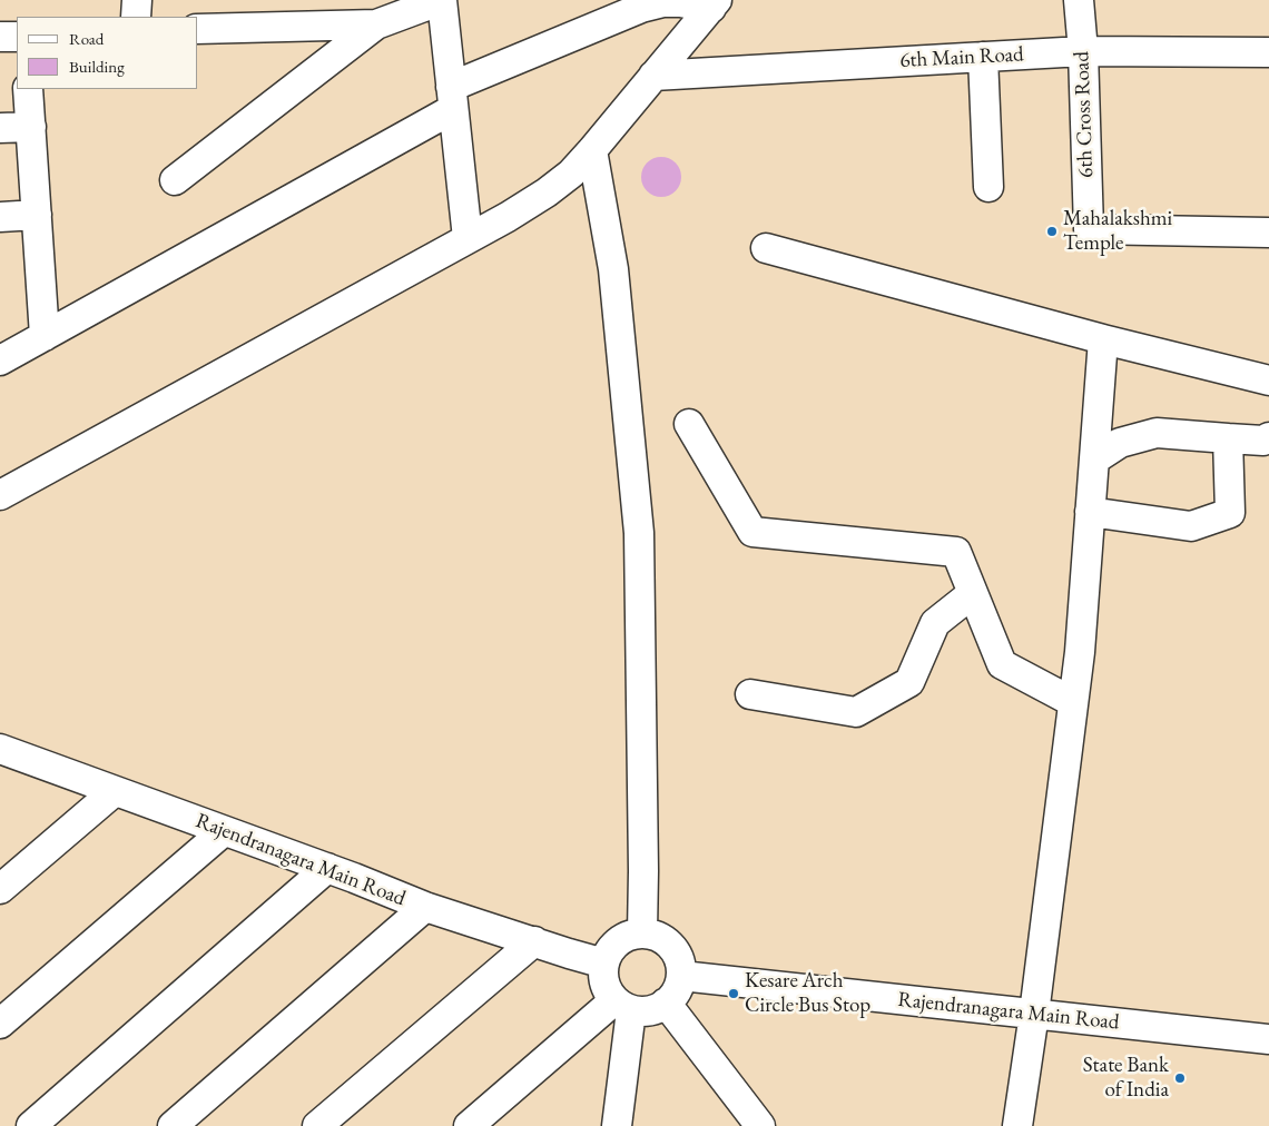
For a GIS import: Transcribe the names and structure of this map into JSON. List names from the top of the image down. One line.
{"streets":{"street":["6th Main Road","6th Cross Road","Rajendranagara Main Road"]},"crossings":[["6th Main Road","6th Cross Road"]],"places":["Mahalakshmi Temple","Kesare Arch Circle Bus Stop","State Bank of India"],"legend":["Road","Building"]}
